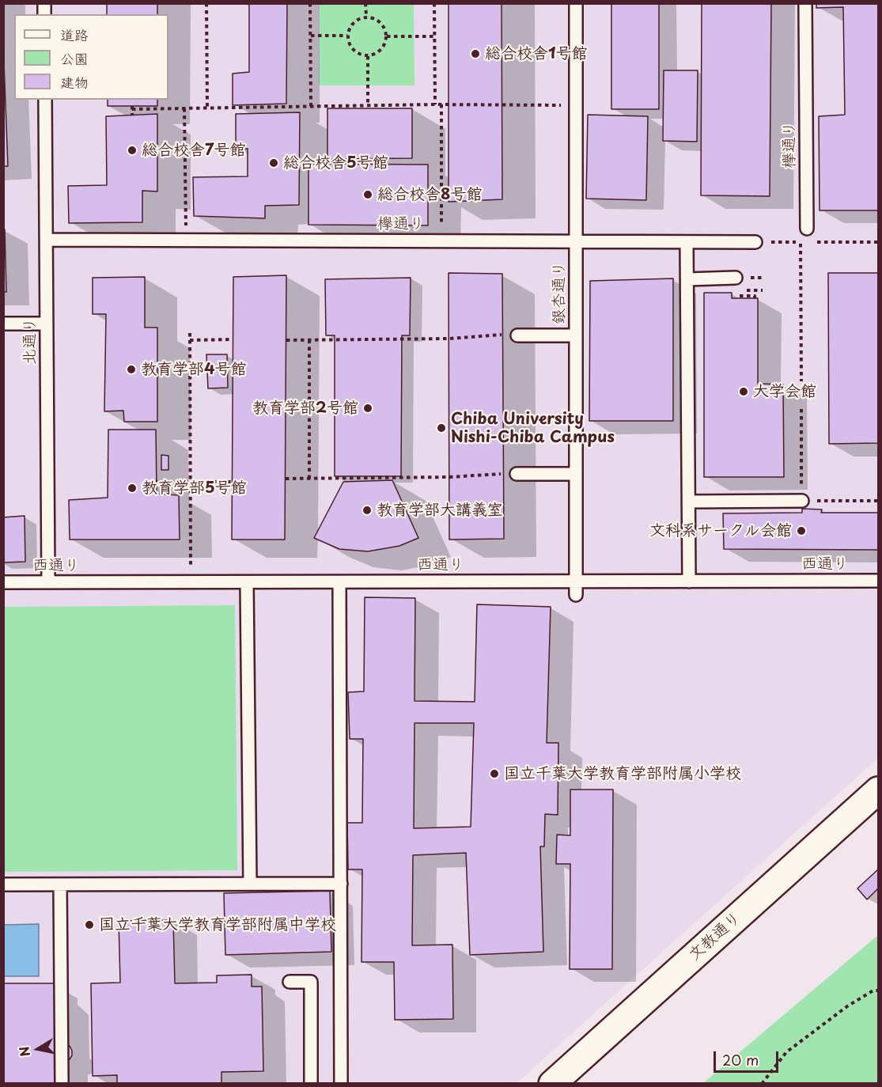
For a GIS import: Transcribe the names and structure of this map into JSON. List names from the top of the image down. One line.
{"streets":{"street":["文教通り"],"lane":["欅通り","銀杏通り","北通り","西通り"]},"crossings":[["欅通り","銀杏通り"],["欅通り","北通り"],["銀杏通り","西通り"],["北通り","西通り"]],"places":["総合校舎1号館","総合校舎7号館","総合校舎5号館","総合校舎8号館","教育学部4号館","大学会館","教育学部2号館","Chiba University Nishi-Chiba Campus","教育学部5号館","教育学部大講義室","文科系サークル会館","国立千葉大学教育学部附属小学校","国立千葉大学教育学部附属中学校"],"legend":["道路","公園","建物"],"scale_bar":"20 m","north":"left"}
